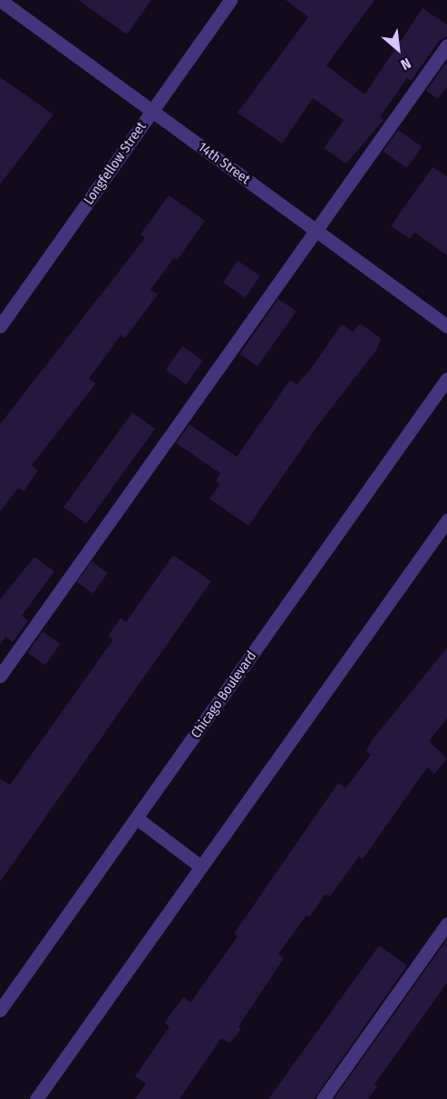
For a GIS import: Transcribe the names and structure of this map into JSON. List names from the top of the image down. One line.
{"streets":{"street":["Longfellow Street","14th Street","Chicago Boulevard"]},"crossings":[["Longfellow Street","14th Street"]],"north":"bottom right"}
